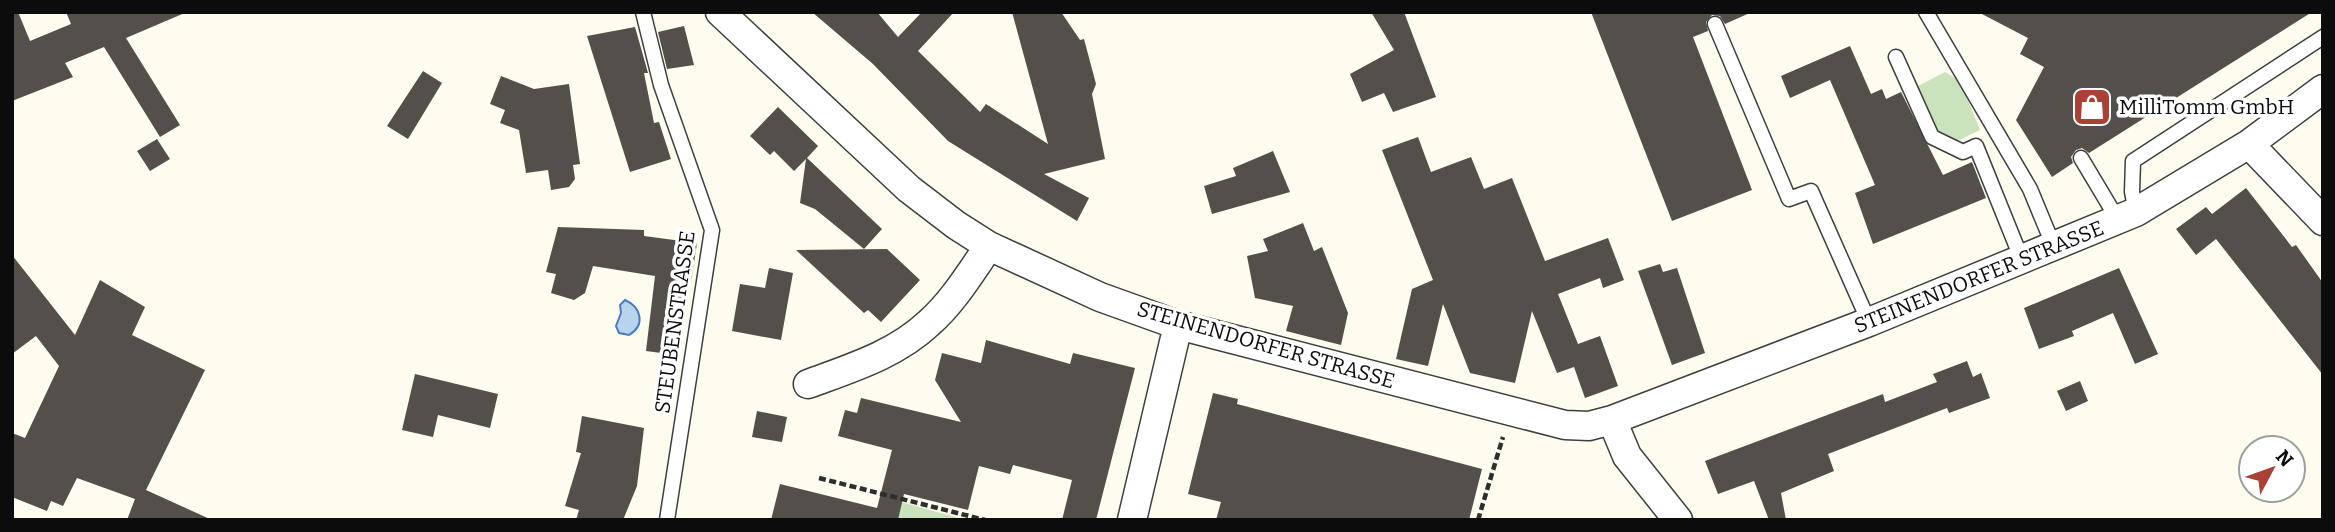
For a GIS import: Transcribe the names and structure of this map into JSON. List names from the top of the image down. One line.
{"streets":{"street":["STEINENDORFER STRASSE"],"lane":["STEUBENSTRASSE"]},"places":{"shop":["MilliTomm GmbH"]},"north":"top right"}
